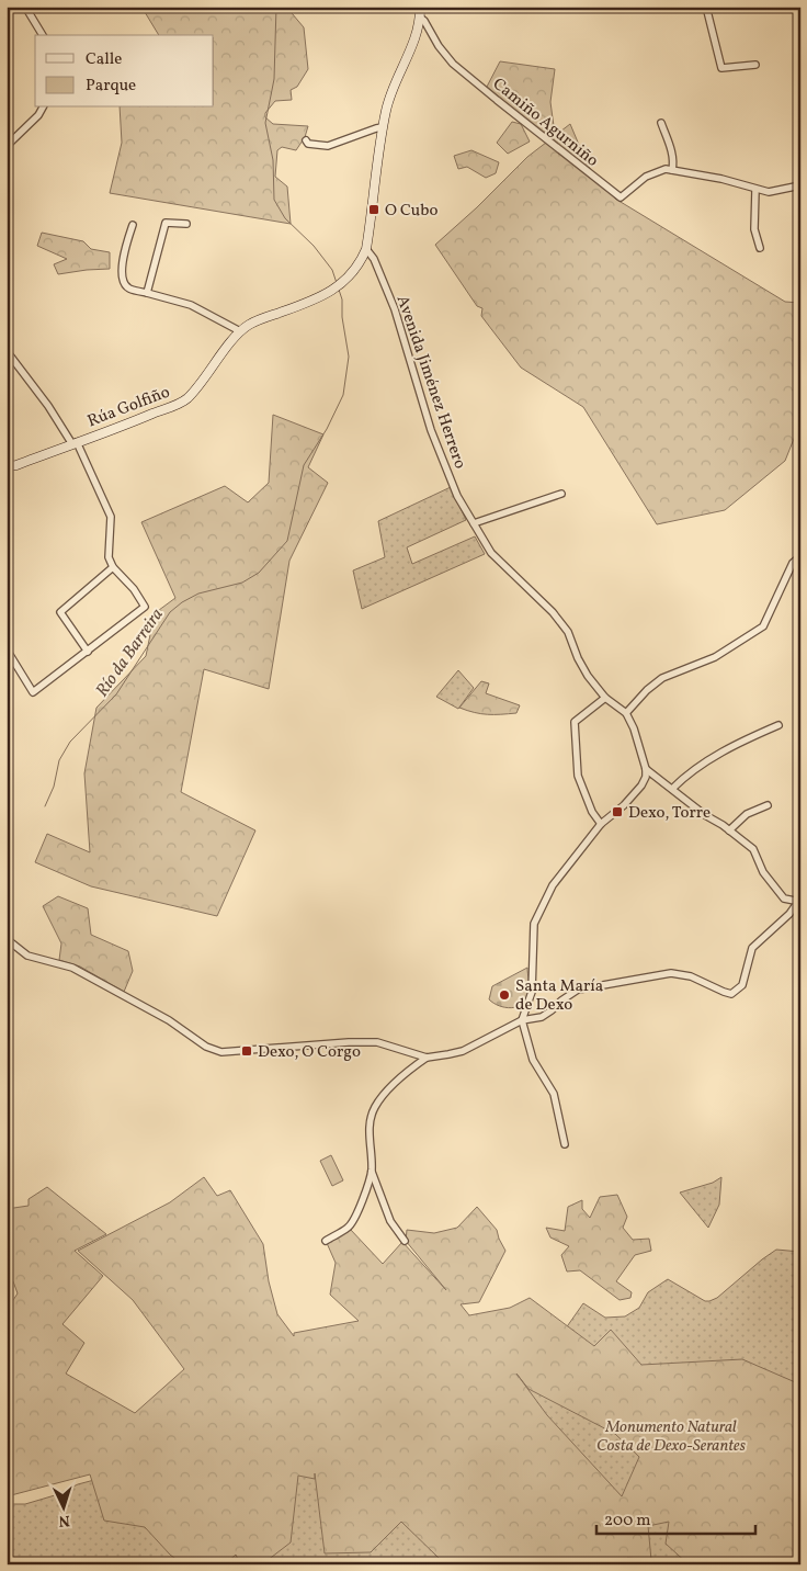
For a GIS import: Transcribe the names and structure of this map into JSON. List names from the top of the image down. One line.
{"streets":{"main road":["Rúa Golfiño"],"street":["Camiño Agurniño","Avenida Jiménez Herrero"]},"crossings":[["Avenida Jiménez Herrero","Rúa Golfiño"]],"water":["Río da Barreira"],"parks":["Monumento Natural Costa de Dexo-Serantes"],"places":{"transit":["O Cubo","Dexo, Torre","Dexo, O Corgo"],"other":["Santa María de Dexo"]},"legend":["Calle","Parque"],"scale_bar":"200 m","north":"bottom"}
